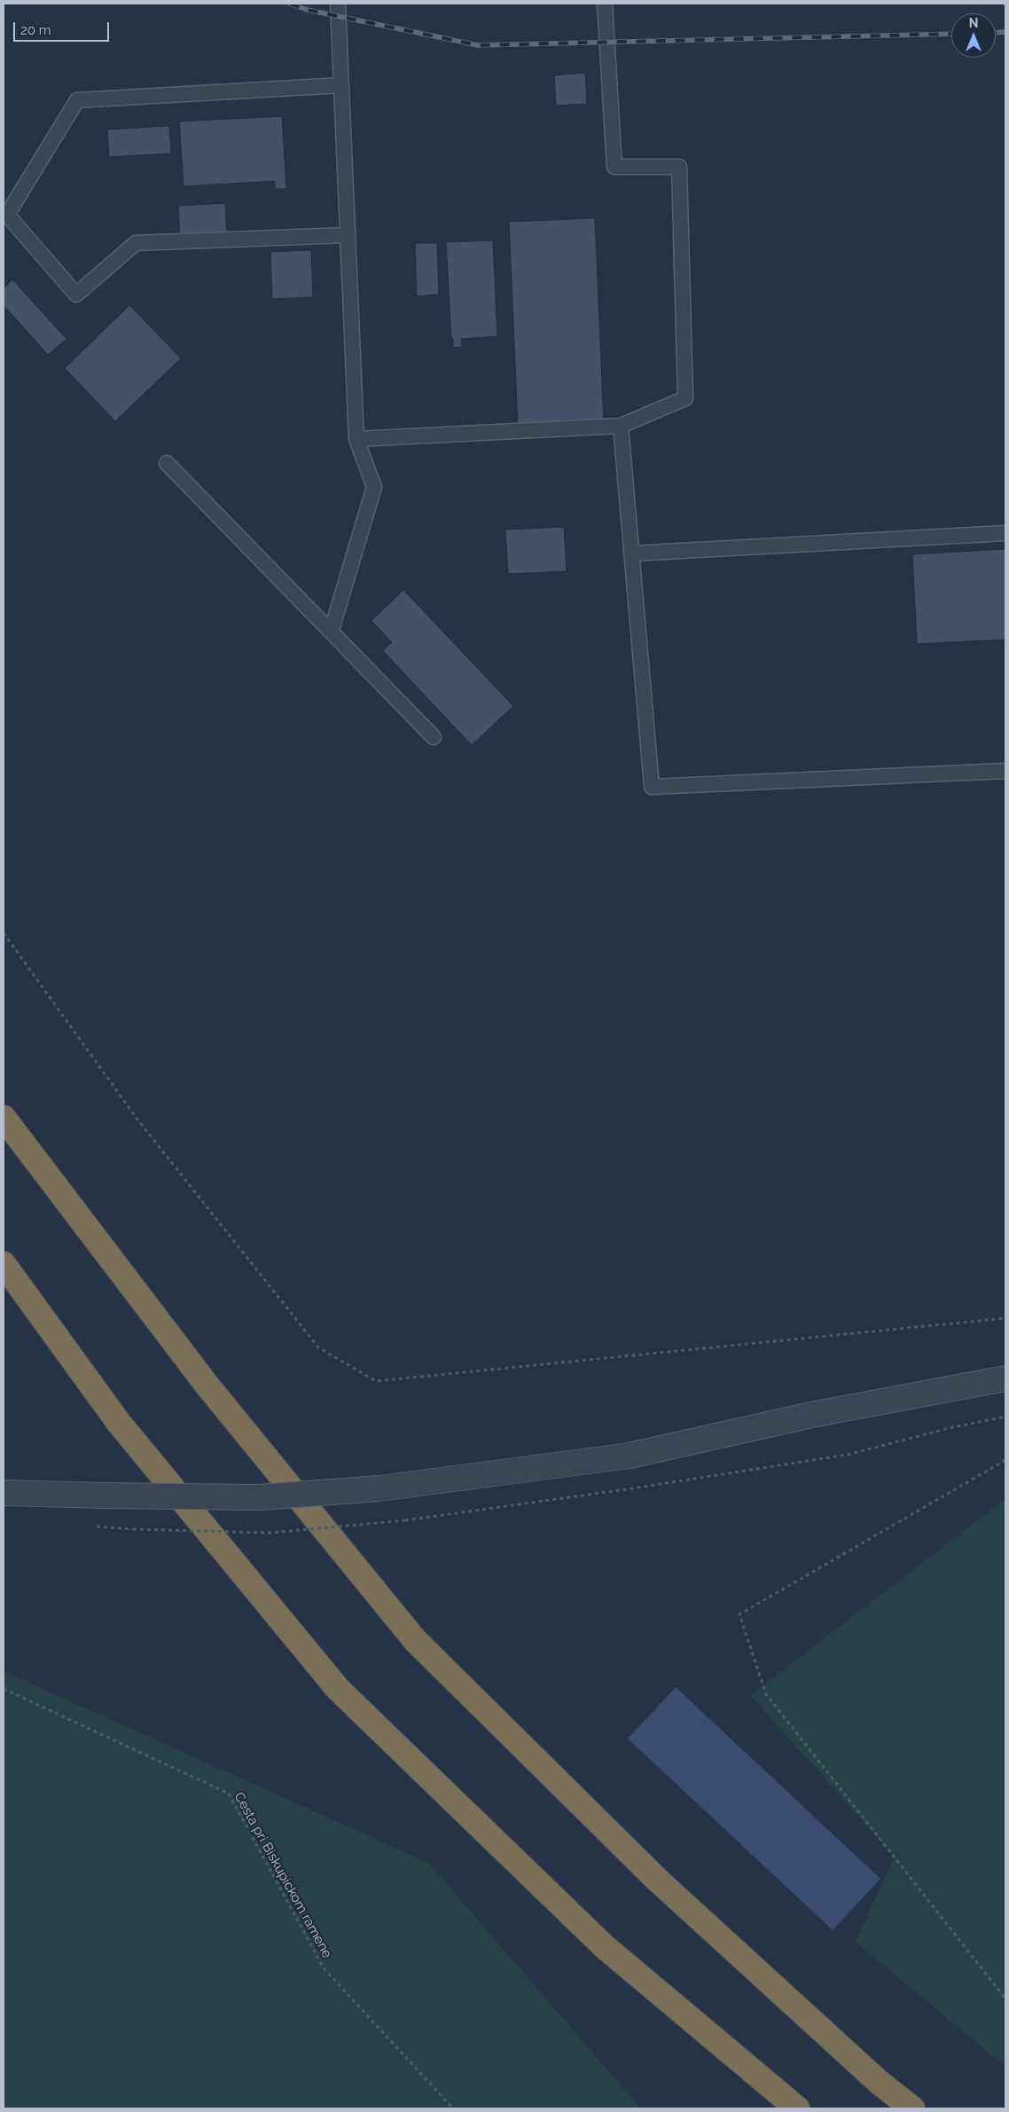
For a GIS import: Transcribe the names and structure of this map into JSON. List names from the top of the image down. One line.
{"streets":{"path":["Cesta pri Biskupickom ramene"]},"scale_bar":"20 m","north":"top"}
